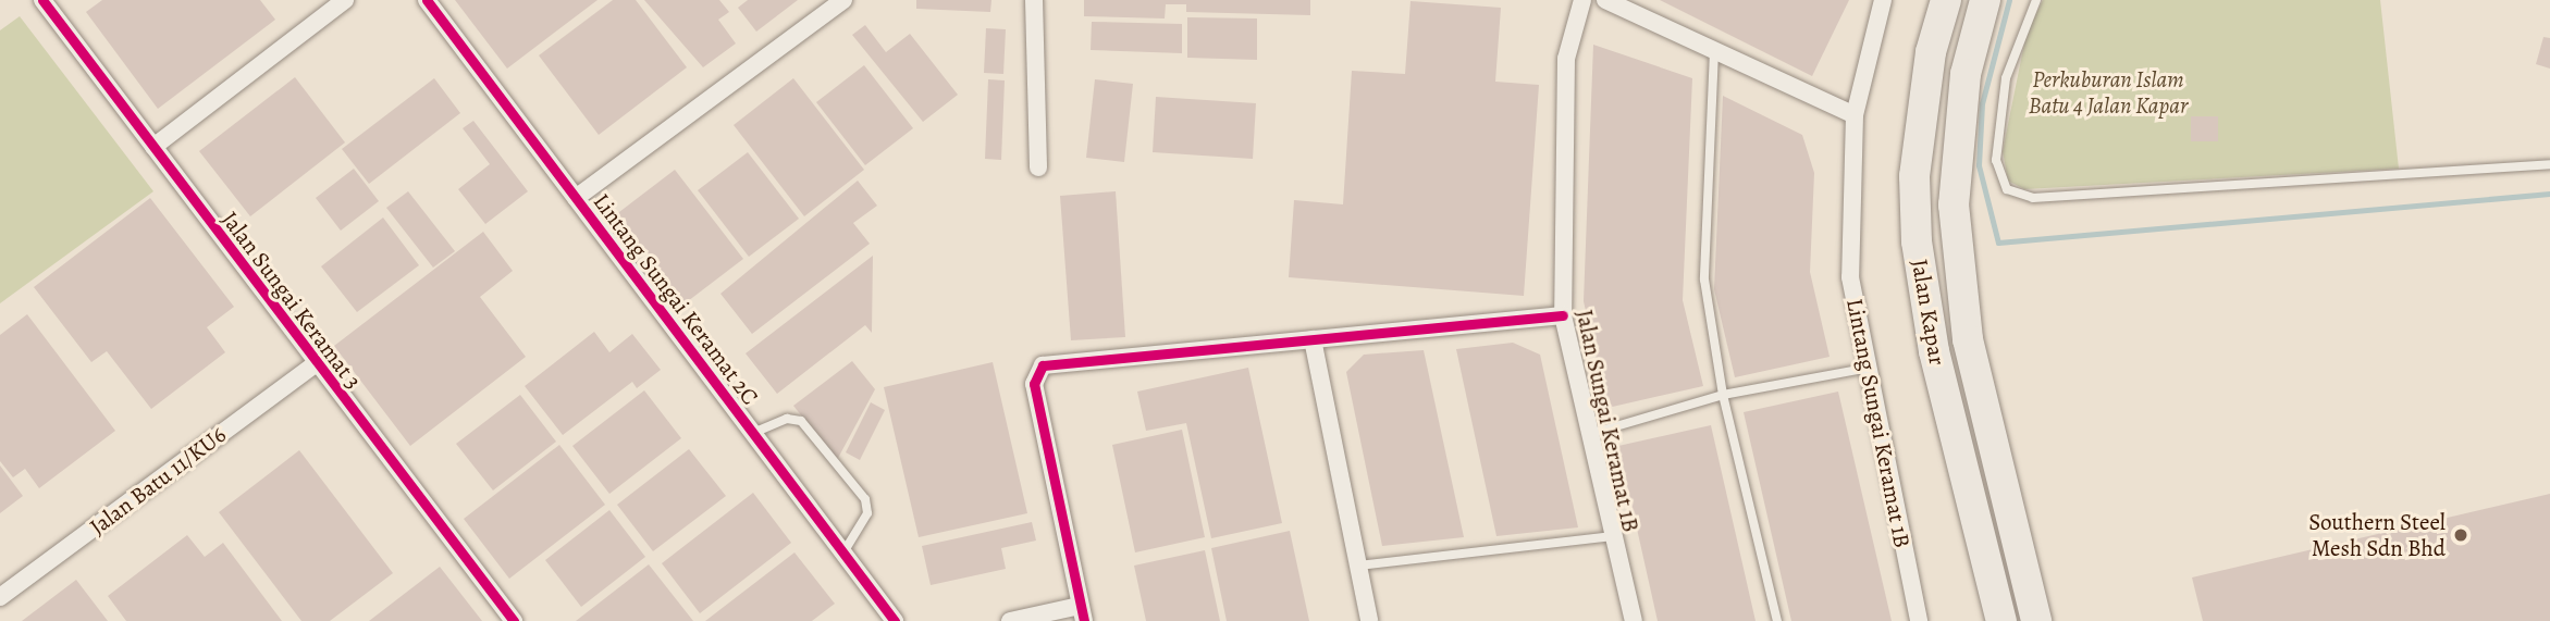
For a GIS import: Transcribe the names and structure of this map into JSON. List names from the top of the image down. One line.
{"streets":{"highway":["Jalan Kapar"],"street":["Lintang Sungai Keramat 2C","Jalan Sungai Keramat 3","Jalan Sungai Keramat 1B","Lintang Sungai Keramat 1B","Jalan Batu 11/KU6"]},"crossings":[["Jalan Sungai Keramat 3","Jalan Batu 11/KU6"]],"parks":["Perkuburan Islam Batu 4 Jalan Kapar"],"places":["Southern Steel Mesh Sdn Bhd"]}
